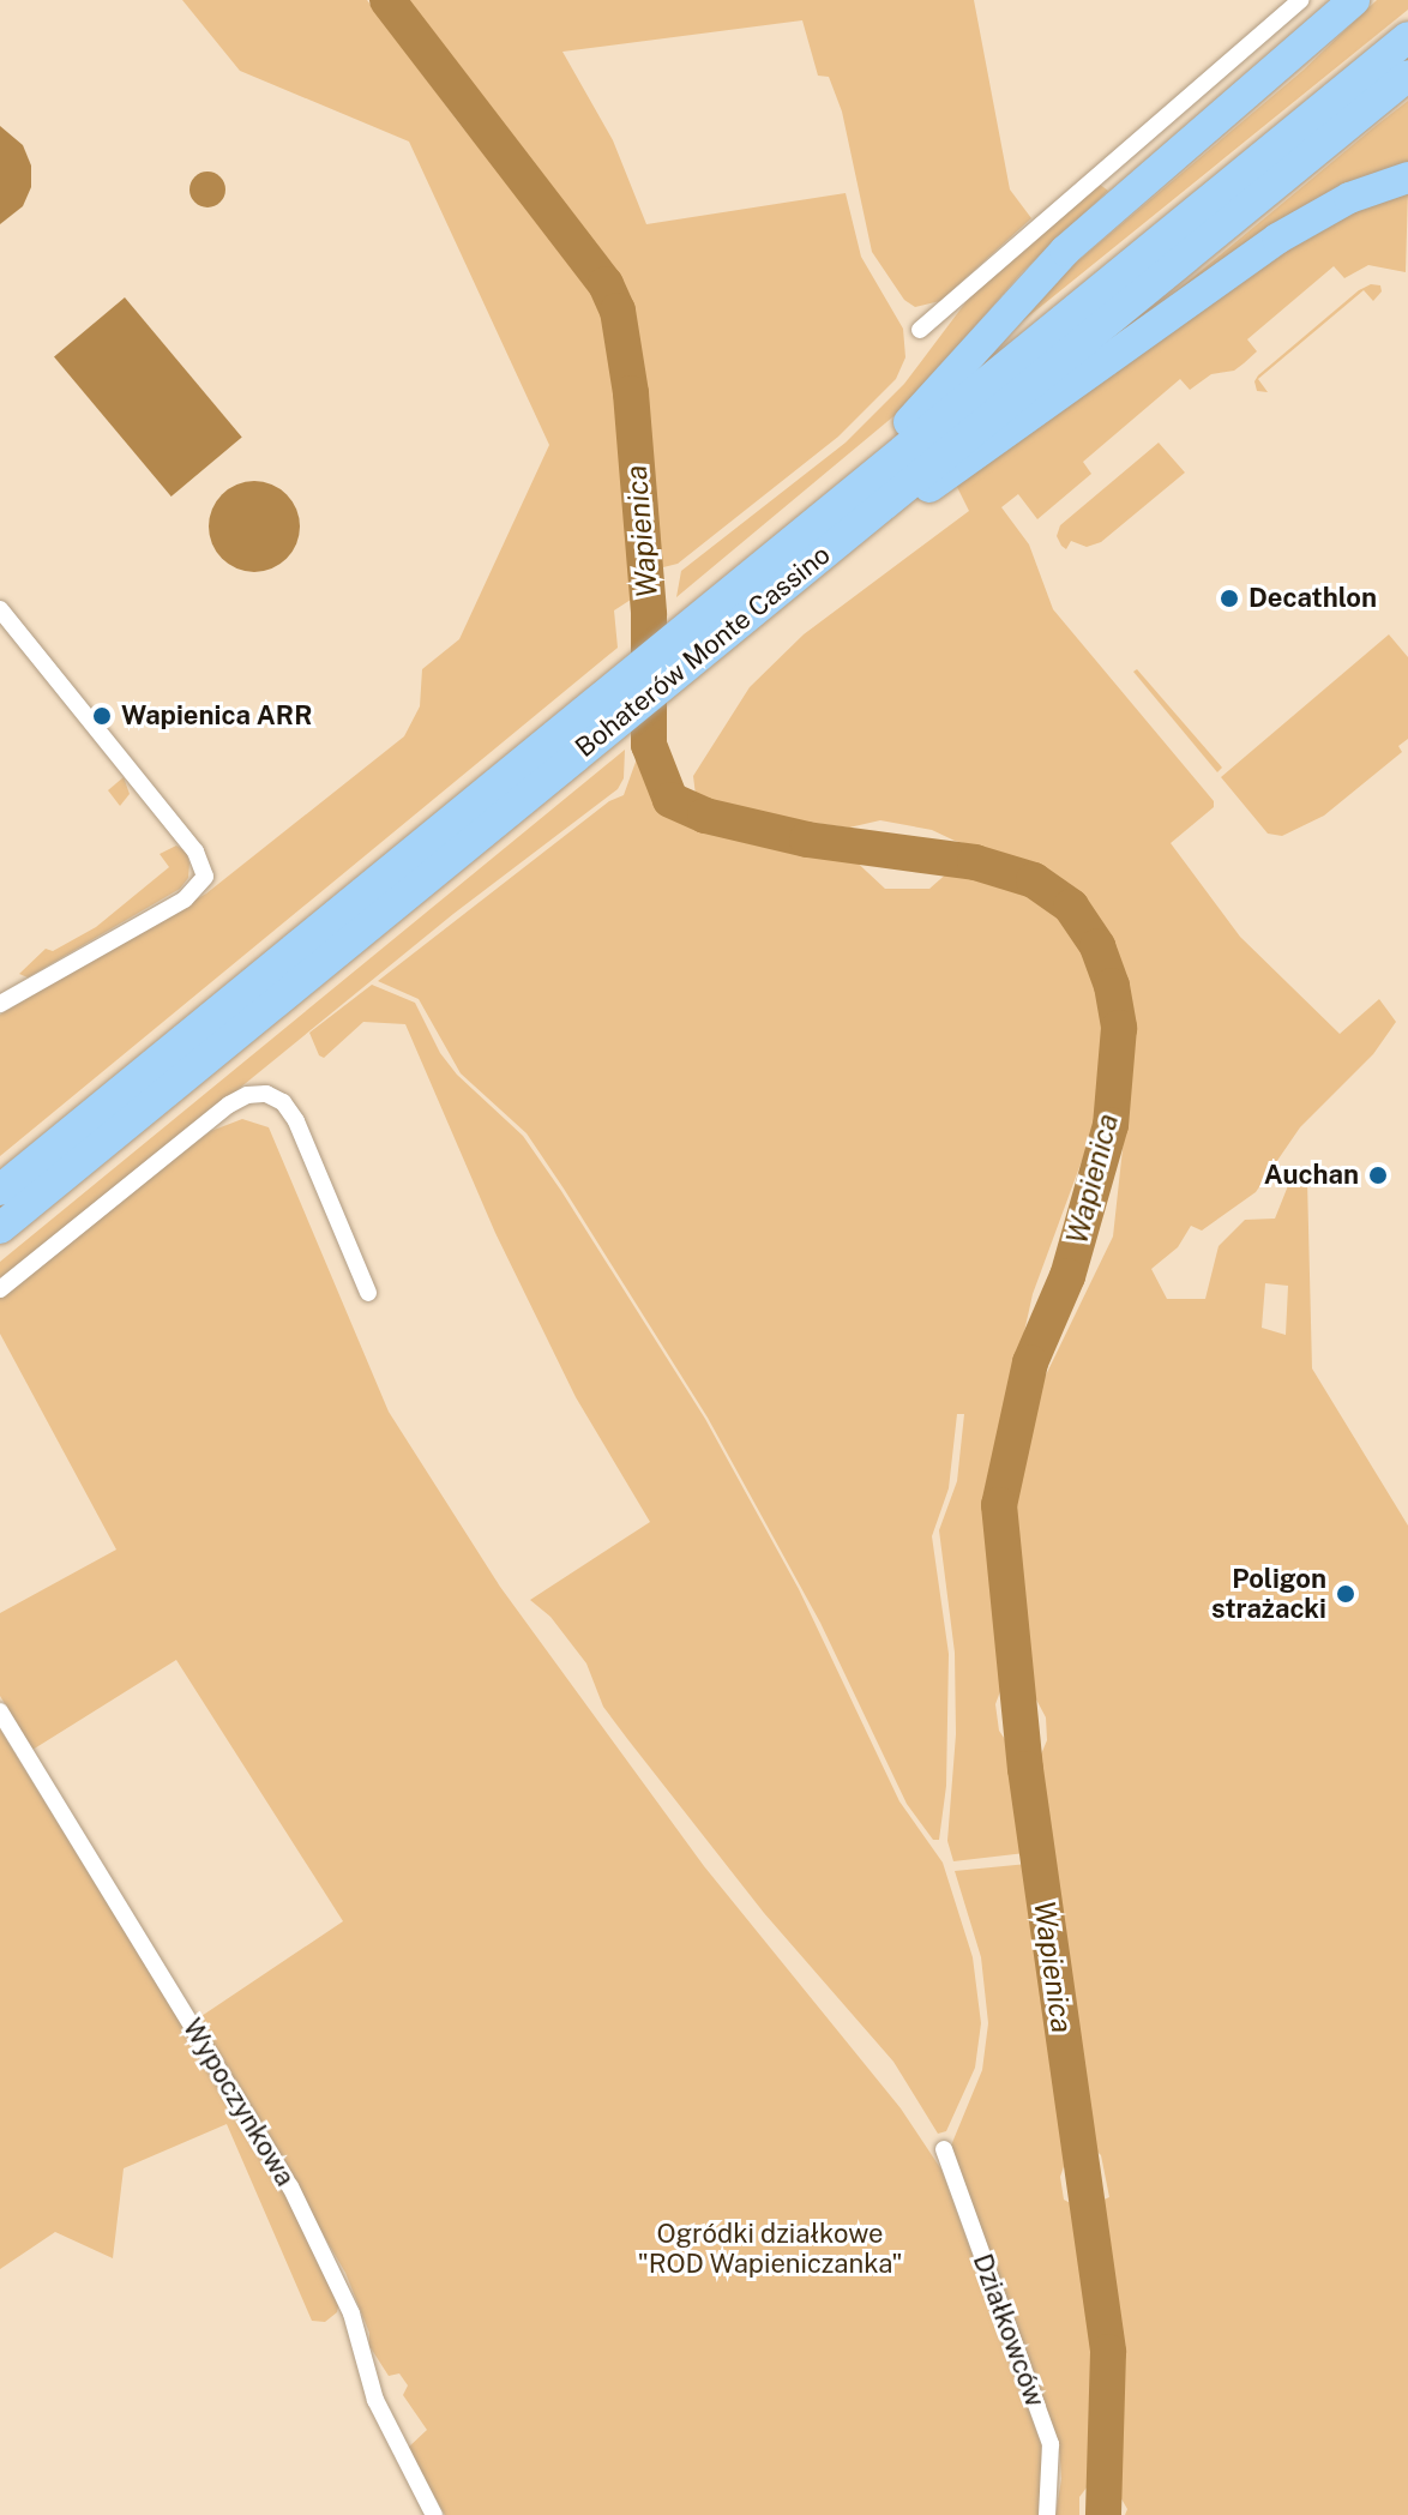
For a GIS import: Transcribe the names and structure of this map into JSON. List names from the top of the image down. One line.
{"streets":{"highway":["Bohaterów Monte Cassino"],"street":["Wypoczynkowa","Działkowców"]},"water":["Wapienica"],"parks":["Ogródki działkowe \"ROD Wapieniczanka\""],"places":["Decathlon","Wapienica ARR","Auchan","Poligon strażacki"]}
